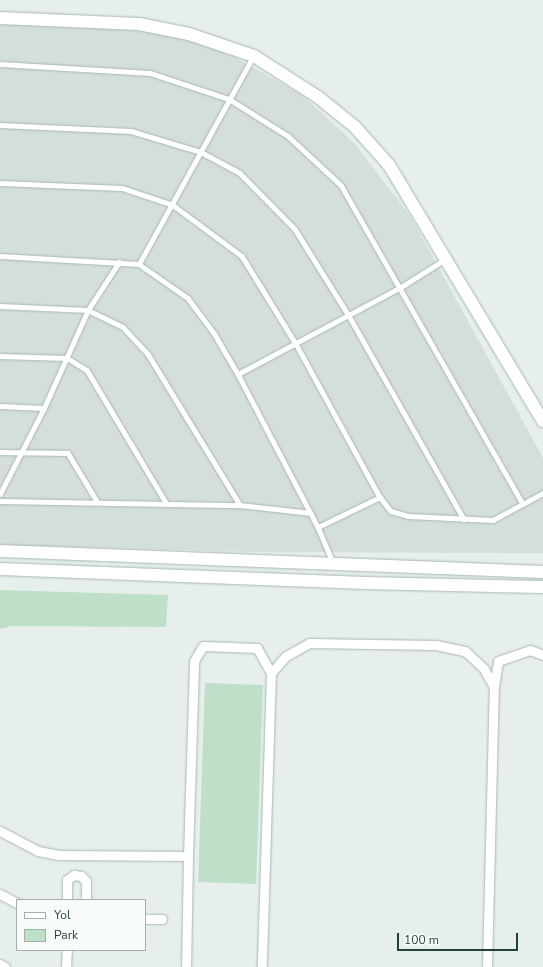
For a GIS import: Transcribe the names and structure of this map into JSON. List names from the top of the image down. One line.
{"legend":["Yol","Park"],"scale_bar":"100 m"}
